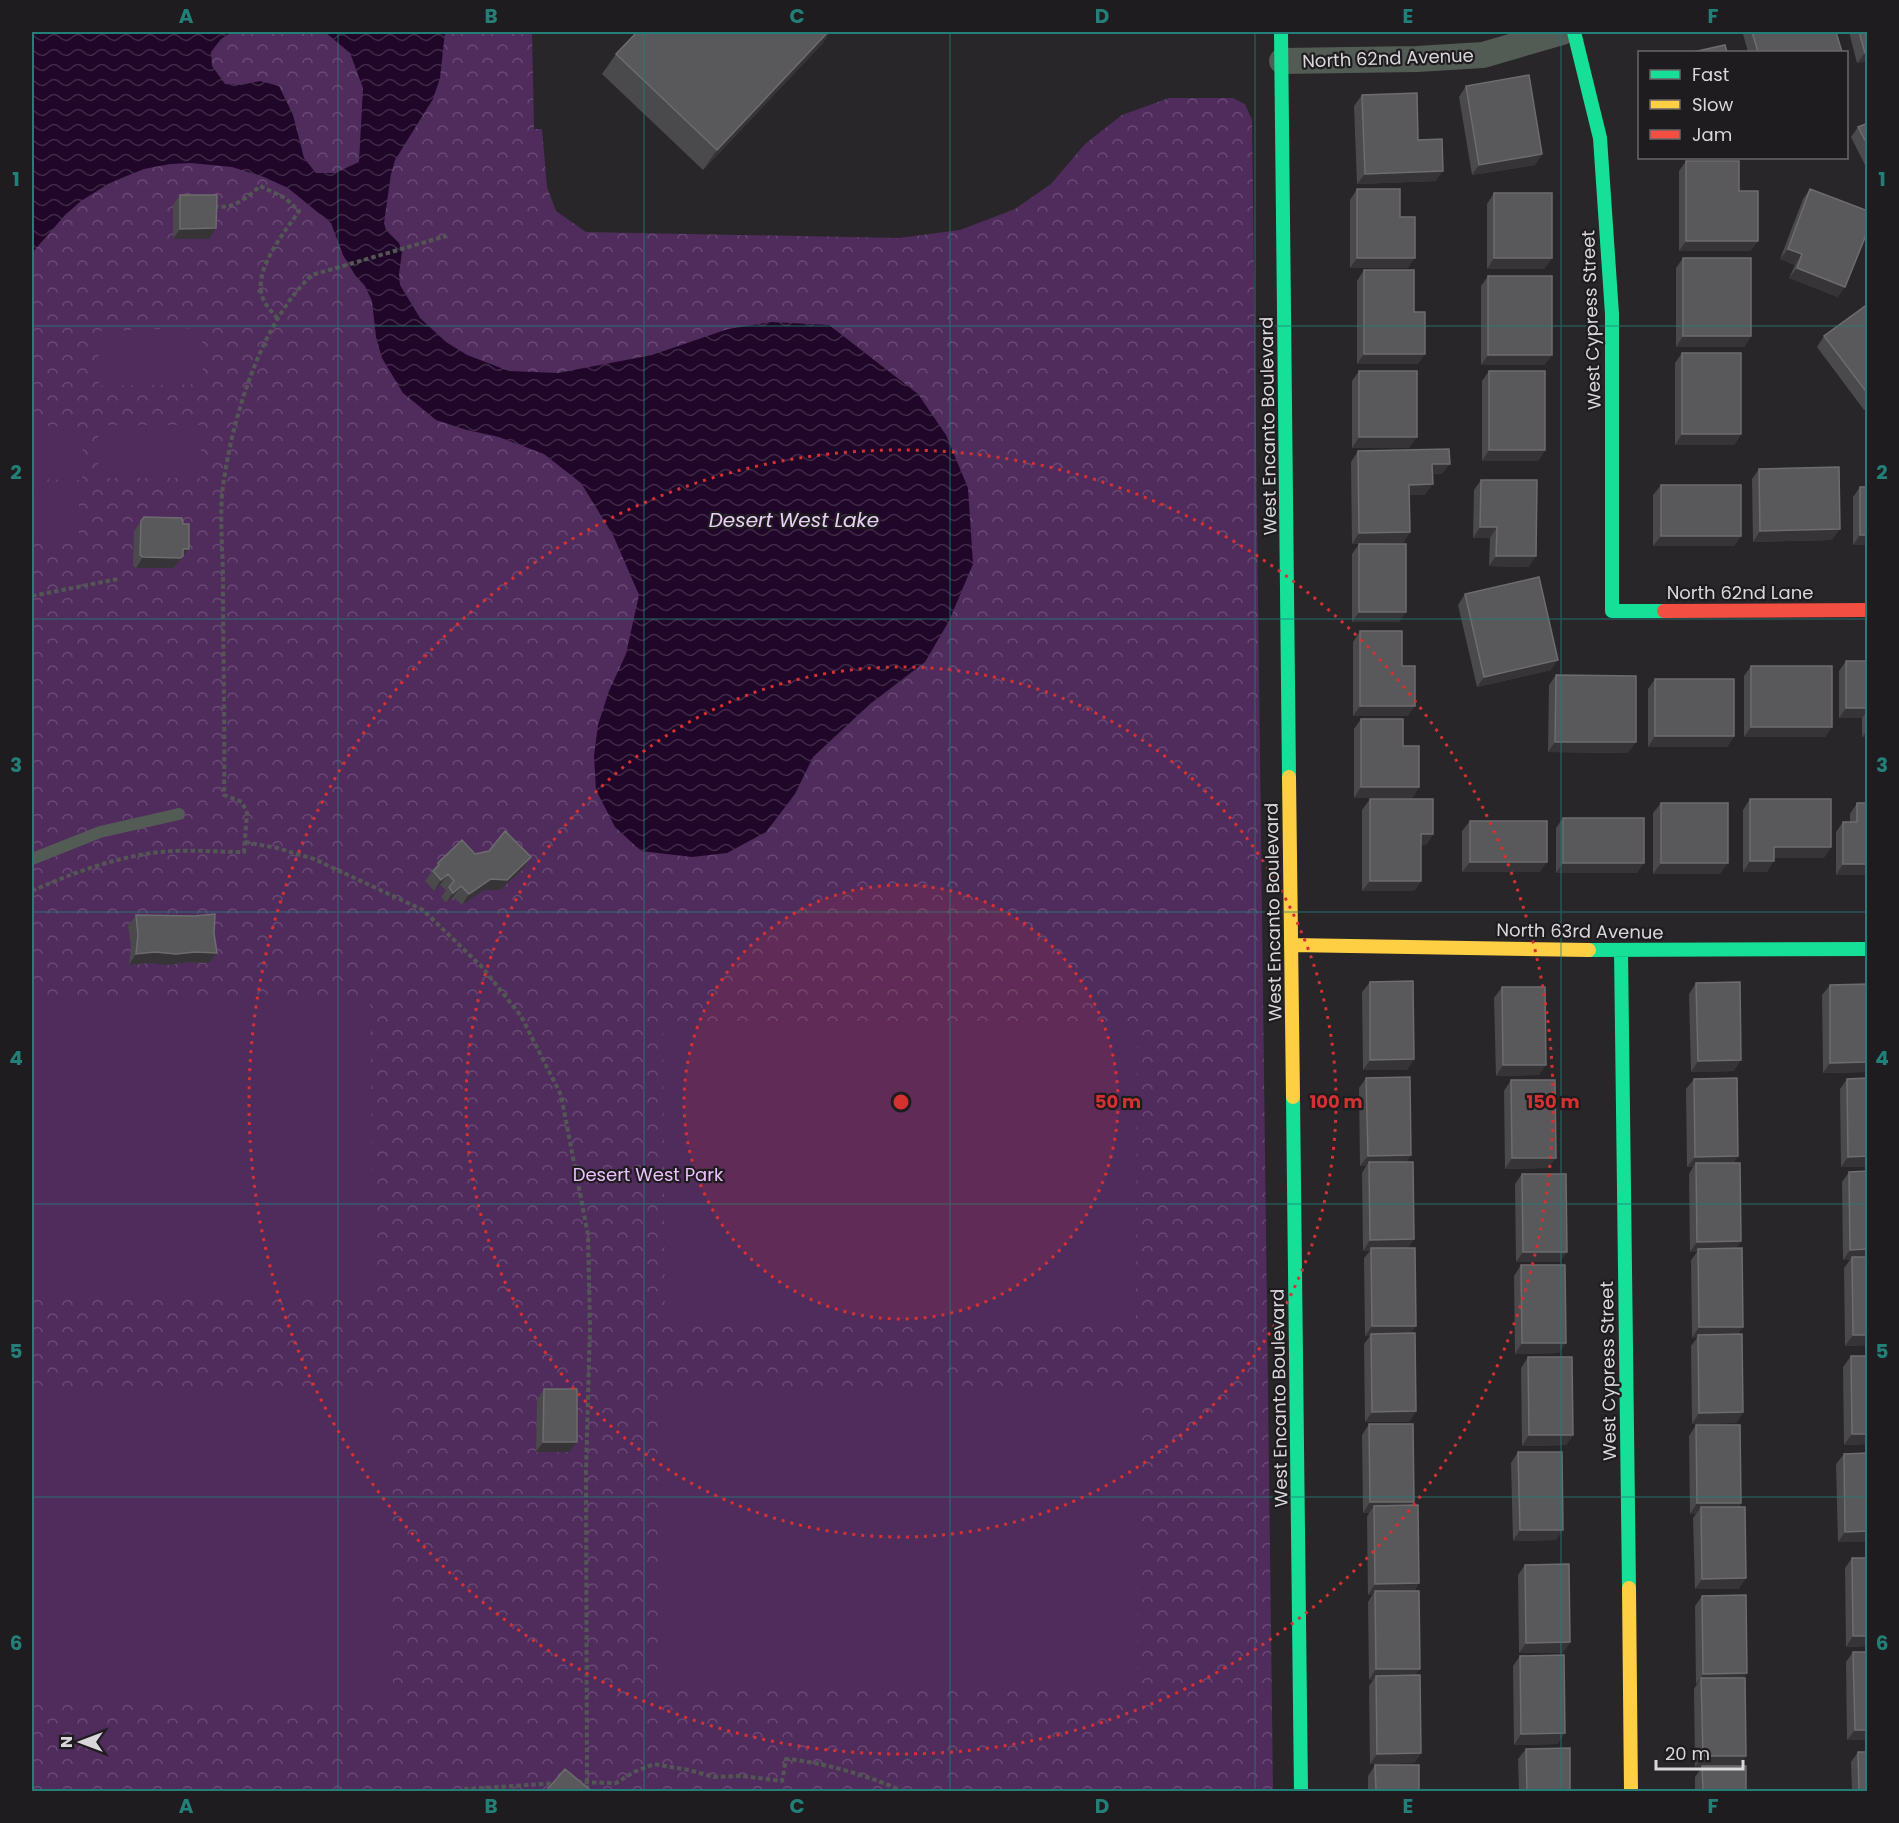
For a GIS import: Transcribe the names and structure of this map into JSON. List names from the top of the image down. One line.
{"streets":{"street":["North 62nd Avenue","West Cypress Street","West Encanto Boulevard","North 62nd Lane","North 63rd Avenue"]},"crossings":[["North 62nd Avenue","West Encanto Boulevard"],["West Cypress Street","North 62nd Lane"],["West Cypress Street","North 63rd Avenue"],["West Encanto Boulevard","North 63rd Avenue"]],"water":["Desert West Lake"],"parks":["Desert West Park"],"legend":["Fast","Slow","Jam"],"scale_bar":"20 m","north":"left","grid":{"columns":["A","B","C","D","E","F"],"rows":["1","2","3","4","5","6"]},"rings":["50 m","100 m","150 m"]}
